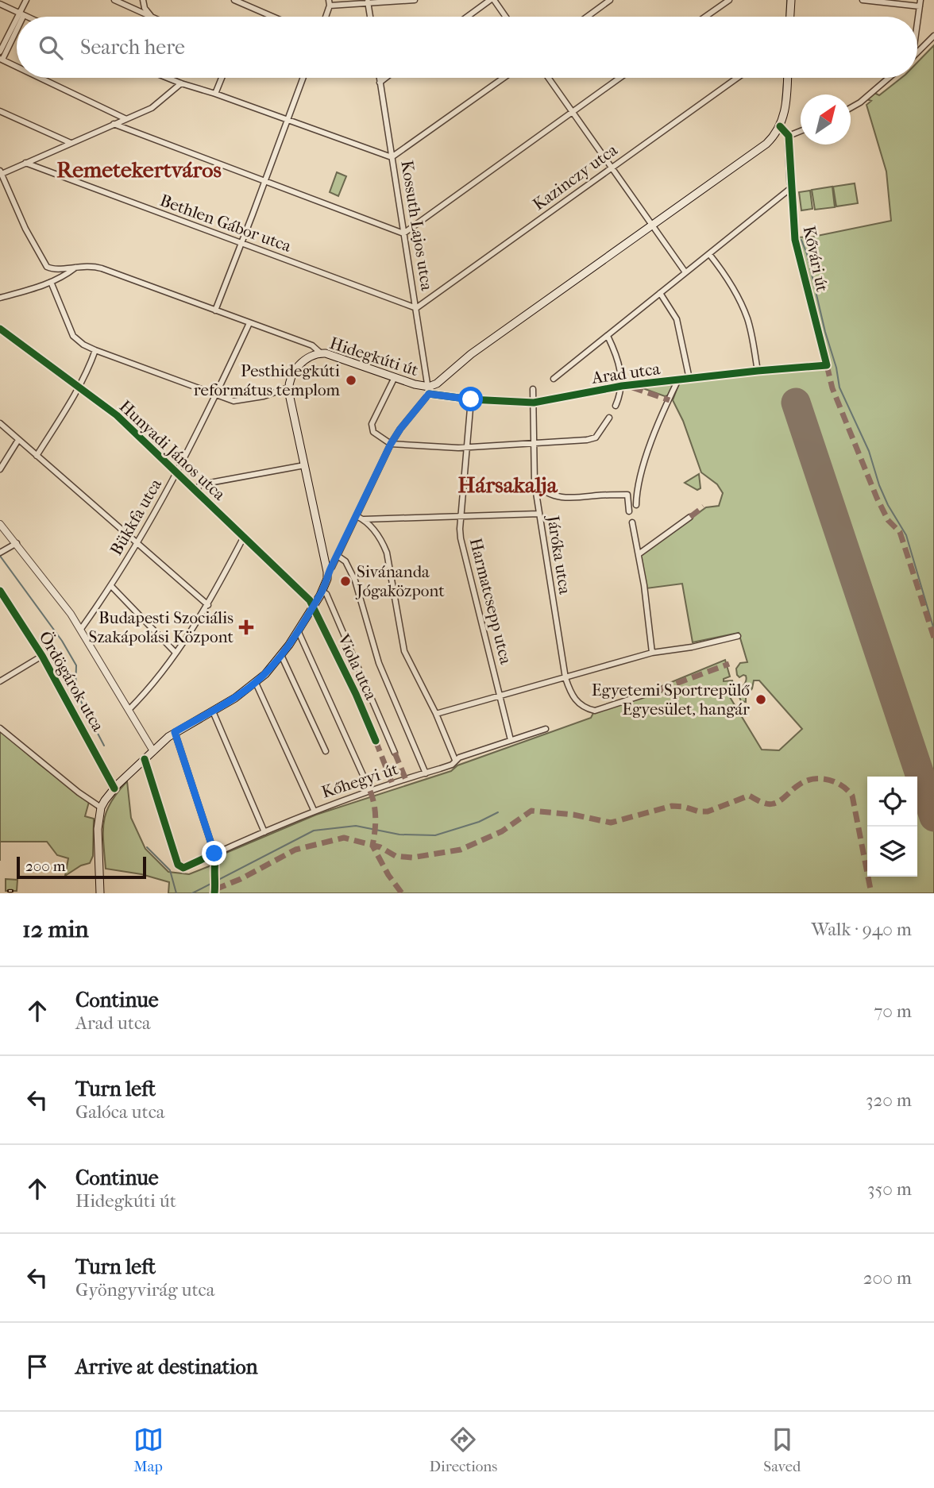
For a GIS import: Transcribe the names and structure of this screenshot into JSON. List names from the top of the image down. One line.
{"streets":{"main road":["Hidegkúti út"],"street":["Kazinczy utca","Bethlen Gábor utca","Kossuth Lajos utca","Kővári út","Arad utca","Hunyadi János utca","Bükkfa utca","Járóka utca","Harmatcsepp utca","Viola utca","Ördögárok utca","Kőhegyi út"]},"crossings":[["Kazinczy utca","Bethlen Gábor utca"],["Kazinczy utca","Kossuth Lajos utca"],["Bethlen Gábor utca","Kossuth Lajos utca"],["Kossuth Lajos utca","Hidegkúti út"],["Kossuth Lajos utca","Arad utca"],["Kővári út","Arad utca"],["Hidegkúti út","Arad utca"],["Arad utca","Járóka utca"],["Arad utca","Harmatcsepp utca"],["Hunyadi János utca","Bükkfa utca"],["Hunyadi János utca","Viola utca"],["Harmatcsepp utca","Kőhegyi út"]],"districts":["Remetekertváros","Hársakalja"],"places":{"other":["Pesthidegkúti református templom","Sivánanda Jógaközpont","Egyetemi Sportrepülő Egyesület, hangár"],"health":["Budapesti Szociális Szakápolási Központ"]},"scale_bar":"200 m","north":"top right","page":{"search":"Search here","scale":"200 m","heading":["12 min","Walk · 940 m"],"list":[["Continue","Arad utca","70 m"],["Turn left","Galóca utca","320 m"],["Continue","Hidegkúti út","350 m"],["Turn left","Gyöngyvirág utca","200 m"],"Arrive at destination"],"nav":["Map","Directions","Saved"]}}
